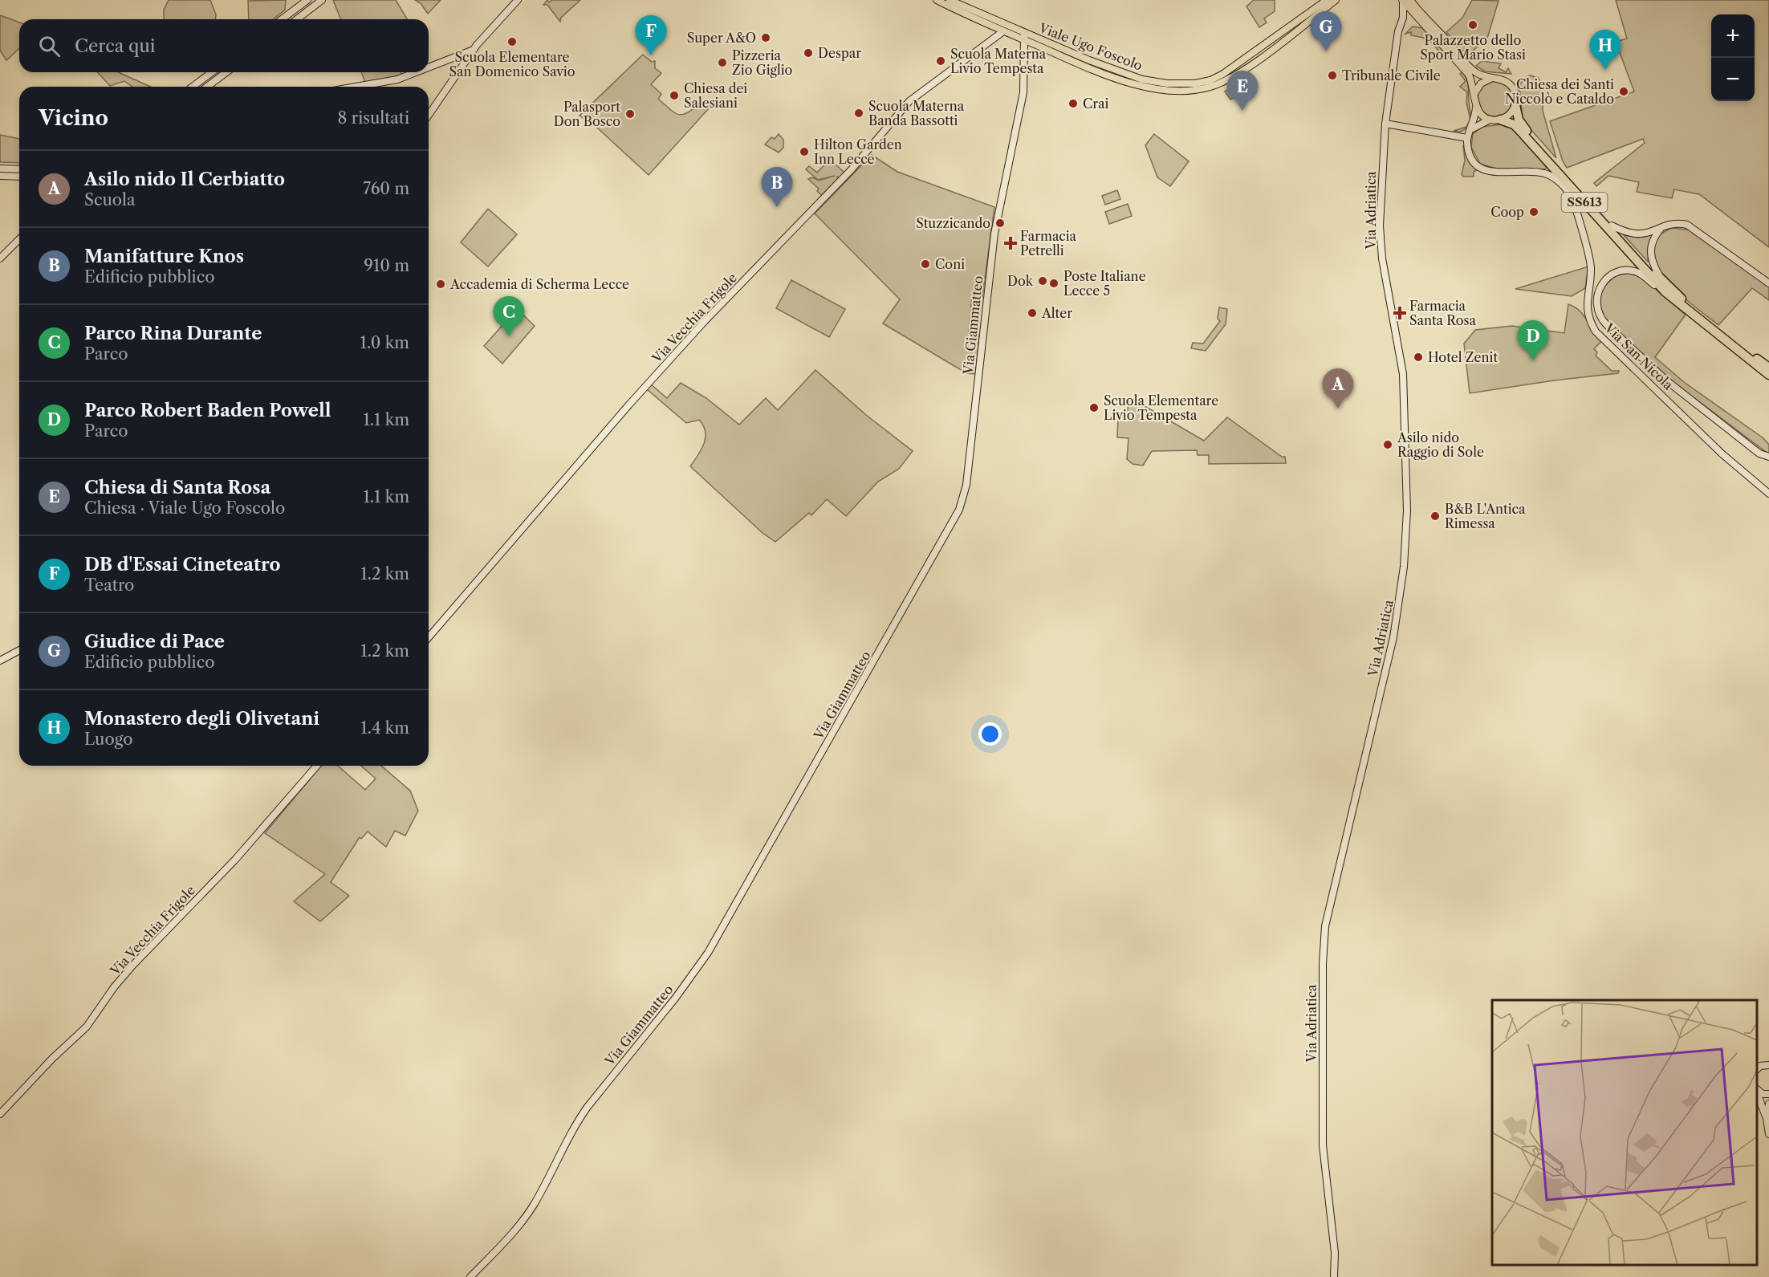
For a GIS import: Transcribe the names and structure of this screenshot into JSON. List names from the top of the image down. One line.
{"streets":{"highway":["SS613"],"main road":["Viale Ugo Foscolo"],"street":["Via Adriatica","Via Vecchia Frigole","Via Giammatteo","Via San Nicola"]},"crossings":[["Viale Ugo Foscolo","Via Giammatteo"]],"places":{"other":["Palazzetto dello Sport Mario Stasi","Super A&O","Scuola Elementare San Domenico Savio","Despar","Scuola Materna Livio Tempesta","Pizzeria Zio Giglio","Tribunale Civile","Chiesa dei Santi Niccolò e Cataldo","Chiesa dei Salesiani","Crai","Scuola Materna Banda Bassotti","Palasport Don Bosco","Hilton Garden Inn Lecce","Coop","Stuzzicando","Coni","Dok","Poste Italiane Lecce 5","Accademia di Scherma Lecce","Alter","Hotel Zenit","Scuola Elementare Livio Tempesta","Asilo nido Raggio di Sole","B&B L'Antica Rimessa"],"health":["Farmacia Petrelli","Farmacia Santa Rosa"]},"page":{"pins":["G","F","H","E","B","C","D","A"],"map_buttons":["+","−"],"search":"Cerca qui","heading":["Vicino","8 risultati"],"list":[{"mark":"A","name":"Asilo nido Il Cerbiatto","note":"Scuola","value":"760 m"},{"mark":"B","name":"Manifatture Knos","note":"Edificio pubblico","value":"910 m"},{"mark":"C","name":"Parco Rina Durante","note":"Parco","value":"1.0 km"},{"mark":"D","name":"Parco Robert Baden Powell","note":"Parco","value":"1.1 km"},{"mark":"E","name":"Chiesa di Santa Rosa","note":"Chiesa · Viale Ugo Foscolo","value":"1.1 km"},{"mark":"F","name":"DB d'Essai Cineteatro","note":"Teatro","value":"1.2 km"},{"mark":"G","name":"Giudice di Pace","note":"Edificio pubblico","value":"1.2 km"},{"mark":"H","name":"Monastero degli Olivetani","note":"Luogo","value":"1.4 km"}]}}
